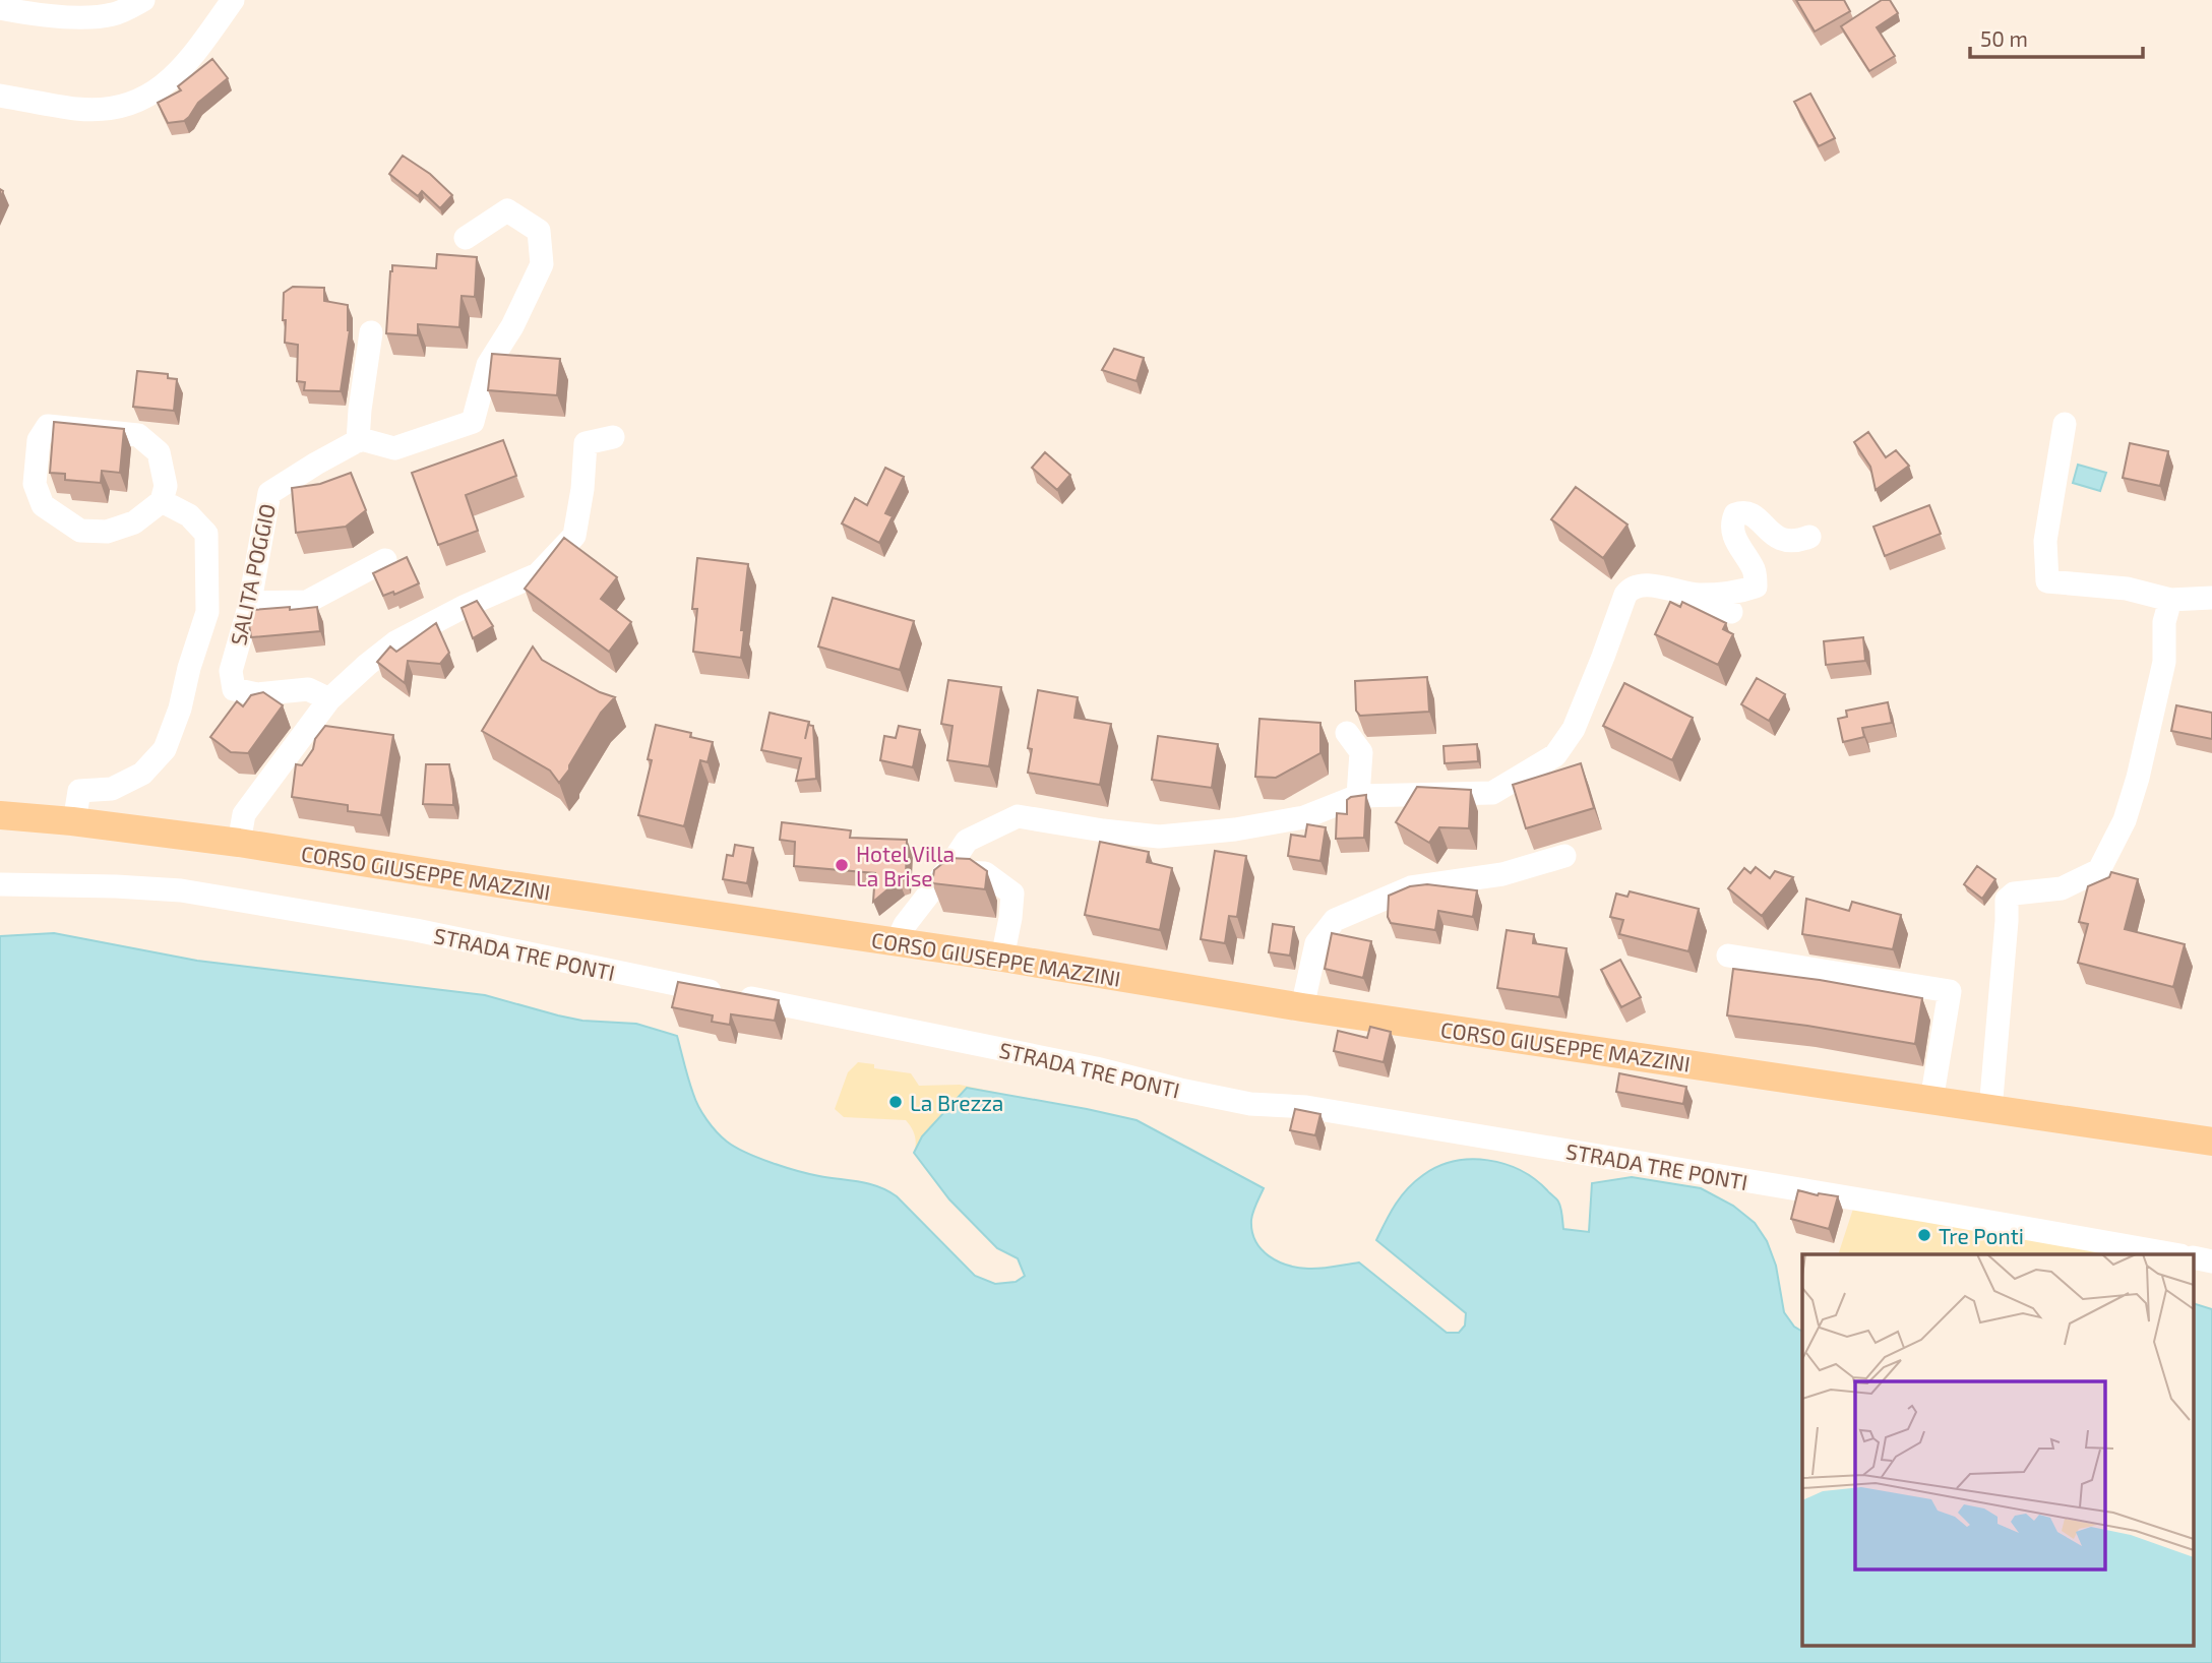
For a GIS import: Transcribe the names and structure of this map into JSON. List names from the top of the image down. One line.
{"streets":{"main road":["CORSO GIUSEPPE MAZZINI"],"street":["SALITA POGGIO","STRADA TRE PONTI"]},"places":["Hotel Villa La Brise","La Brezza","Tre Ponti"],"scale_bar":"50 m"}
